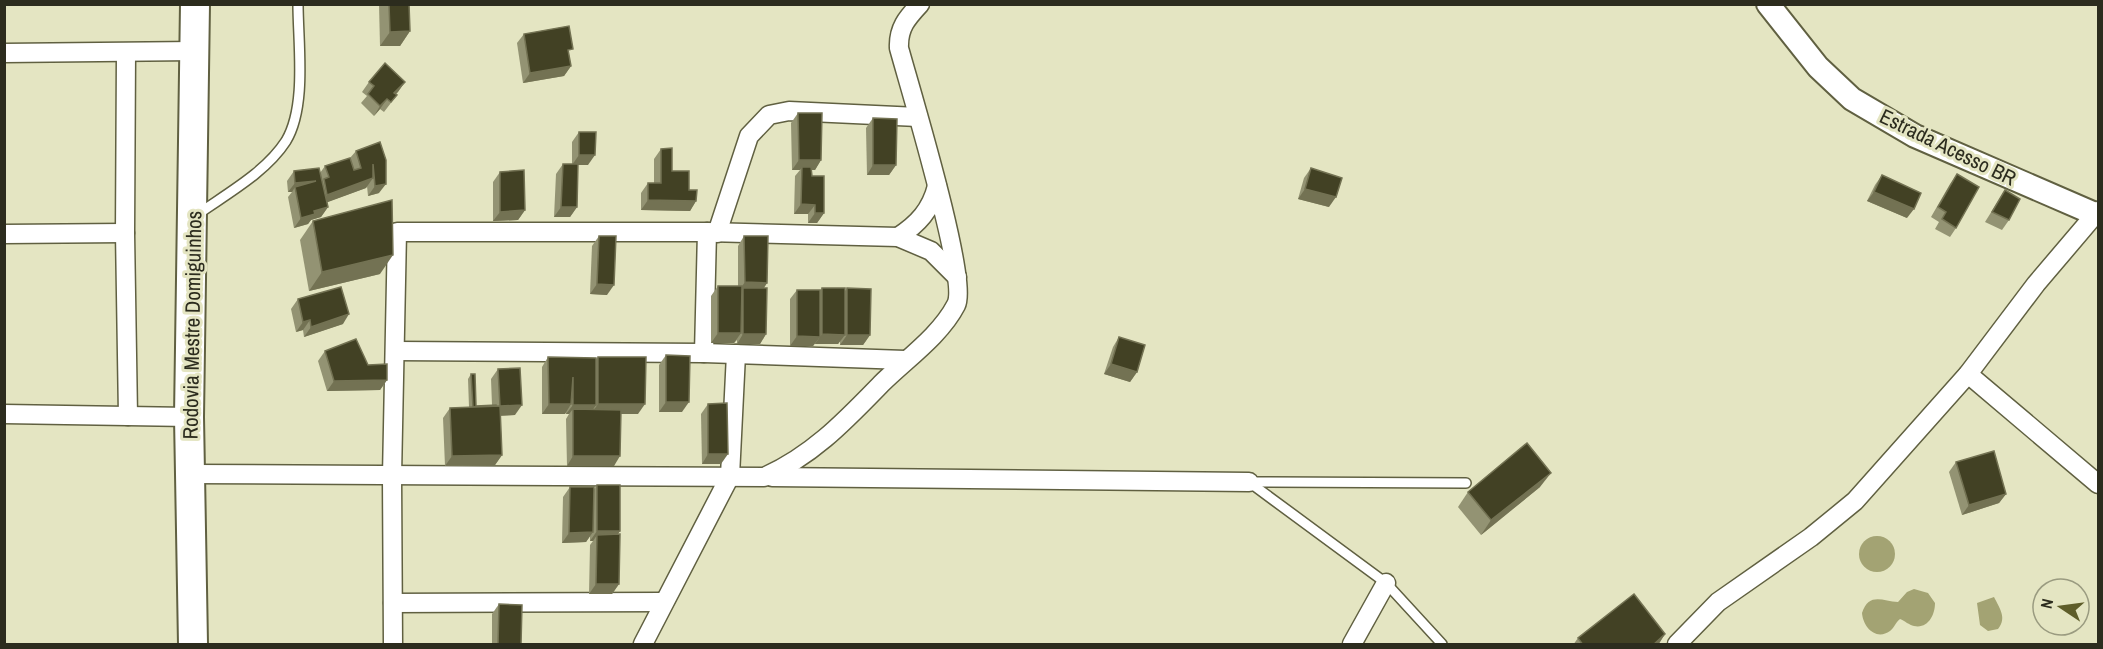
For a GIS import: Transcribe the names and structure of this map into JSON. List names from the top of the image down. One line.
{"streets":{"main road":["Rodovia Mestre Domiguinhos"],"street":["Estrada Acesso BR"]},"north":"left"}
